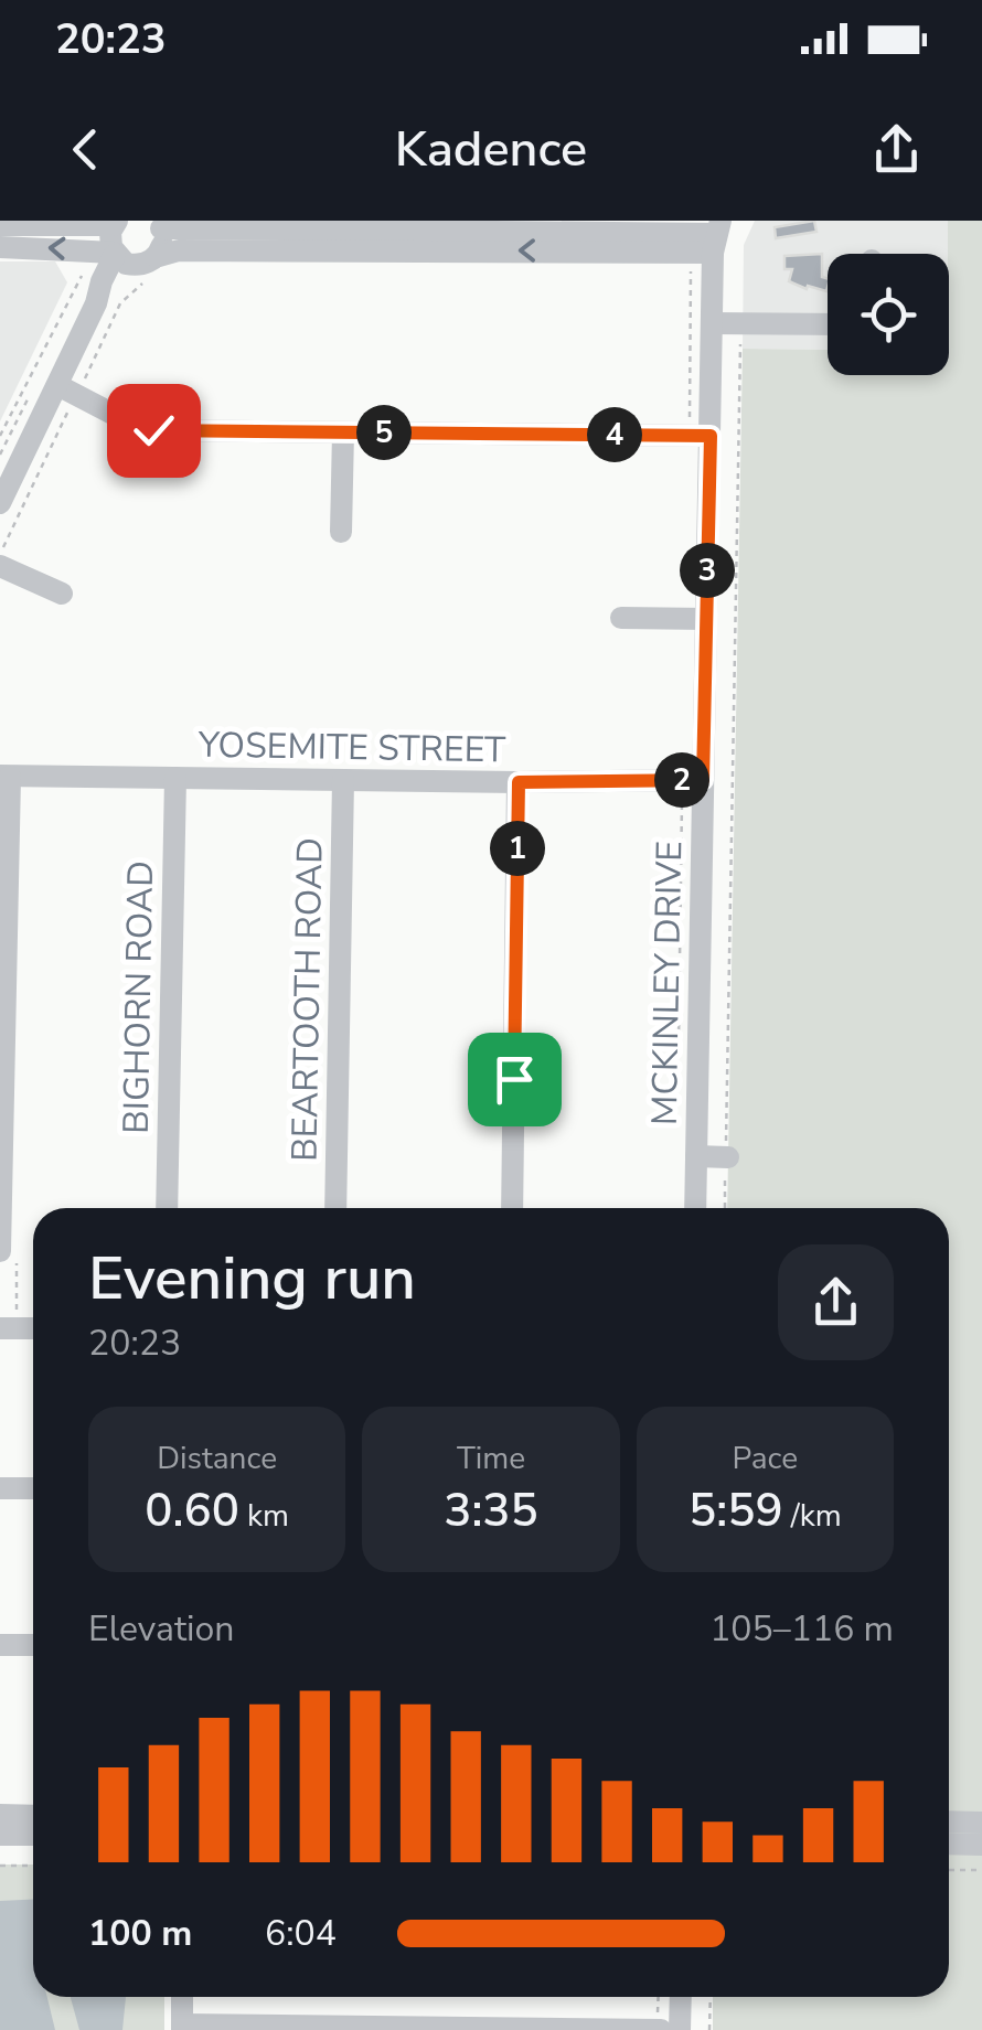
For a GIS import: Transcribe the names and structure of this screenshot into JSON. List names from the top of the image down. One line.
{"streets":{"street":["YOSEMITE STREET","MCKINLEY DRIVE","BIGHORN ROAD","BEARTOOTH ROAD"]},"crossings":[["YOSEMITE STREET","MCKINLEY DRIVE"],["YOSEMITE STREET","BIGHORN ROAD"],["YOSEMITE STREET","BEARTOOTH ROAD"]],"page":{"status":"20:23","header":"Kadence","pins":["5","4","3","2","1"],"heading":["Evening run","20:23"],"stats":[["Distance","0.60 km"],["Time","3:35"],["Pace","5:59 /km"]],"chart":["Elevation","105–116 m"],"list":[{"name":"100 m","note":"6:04"}]}}
